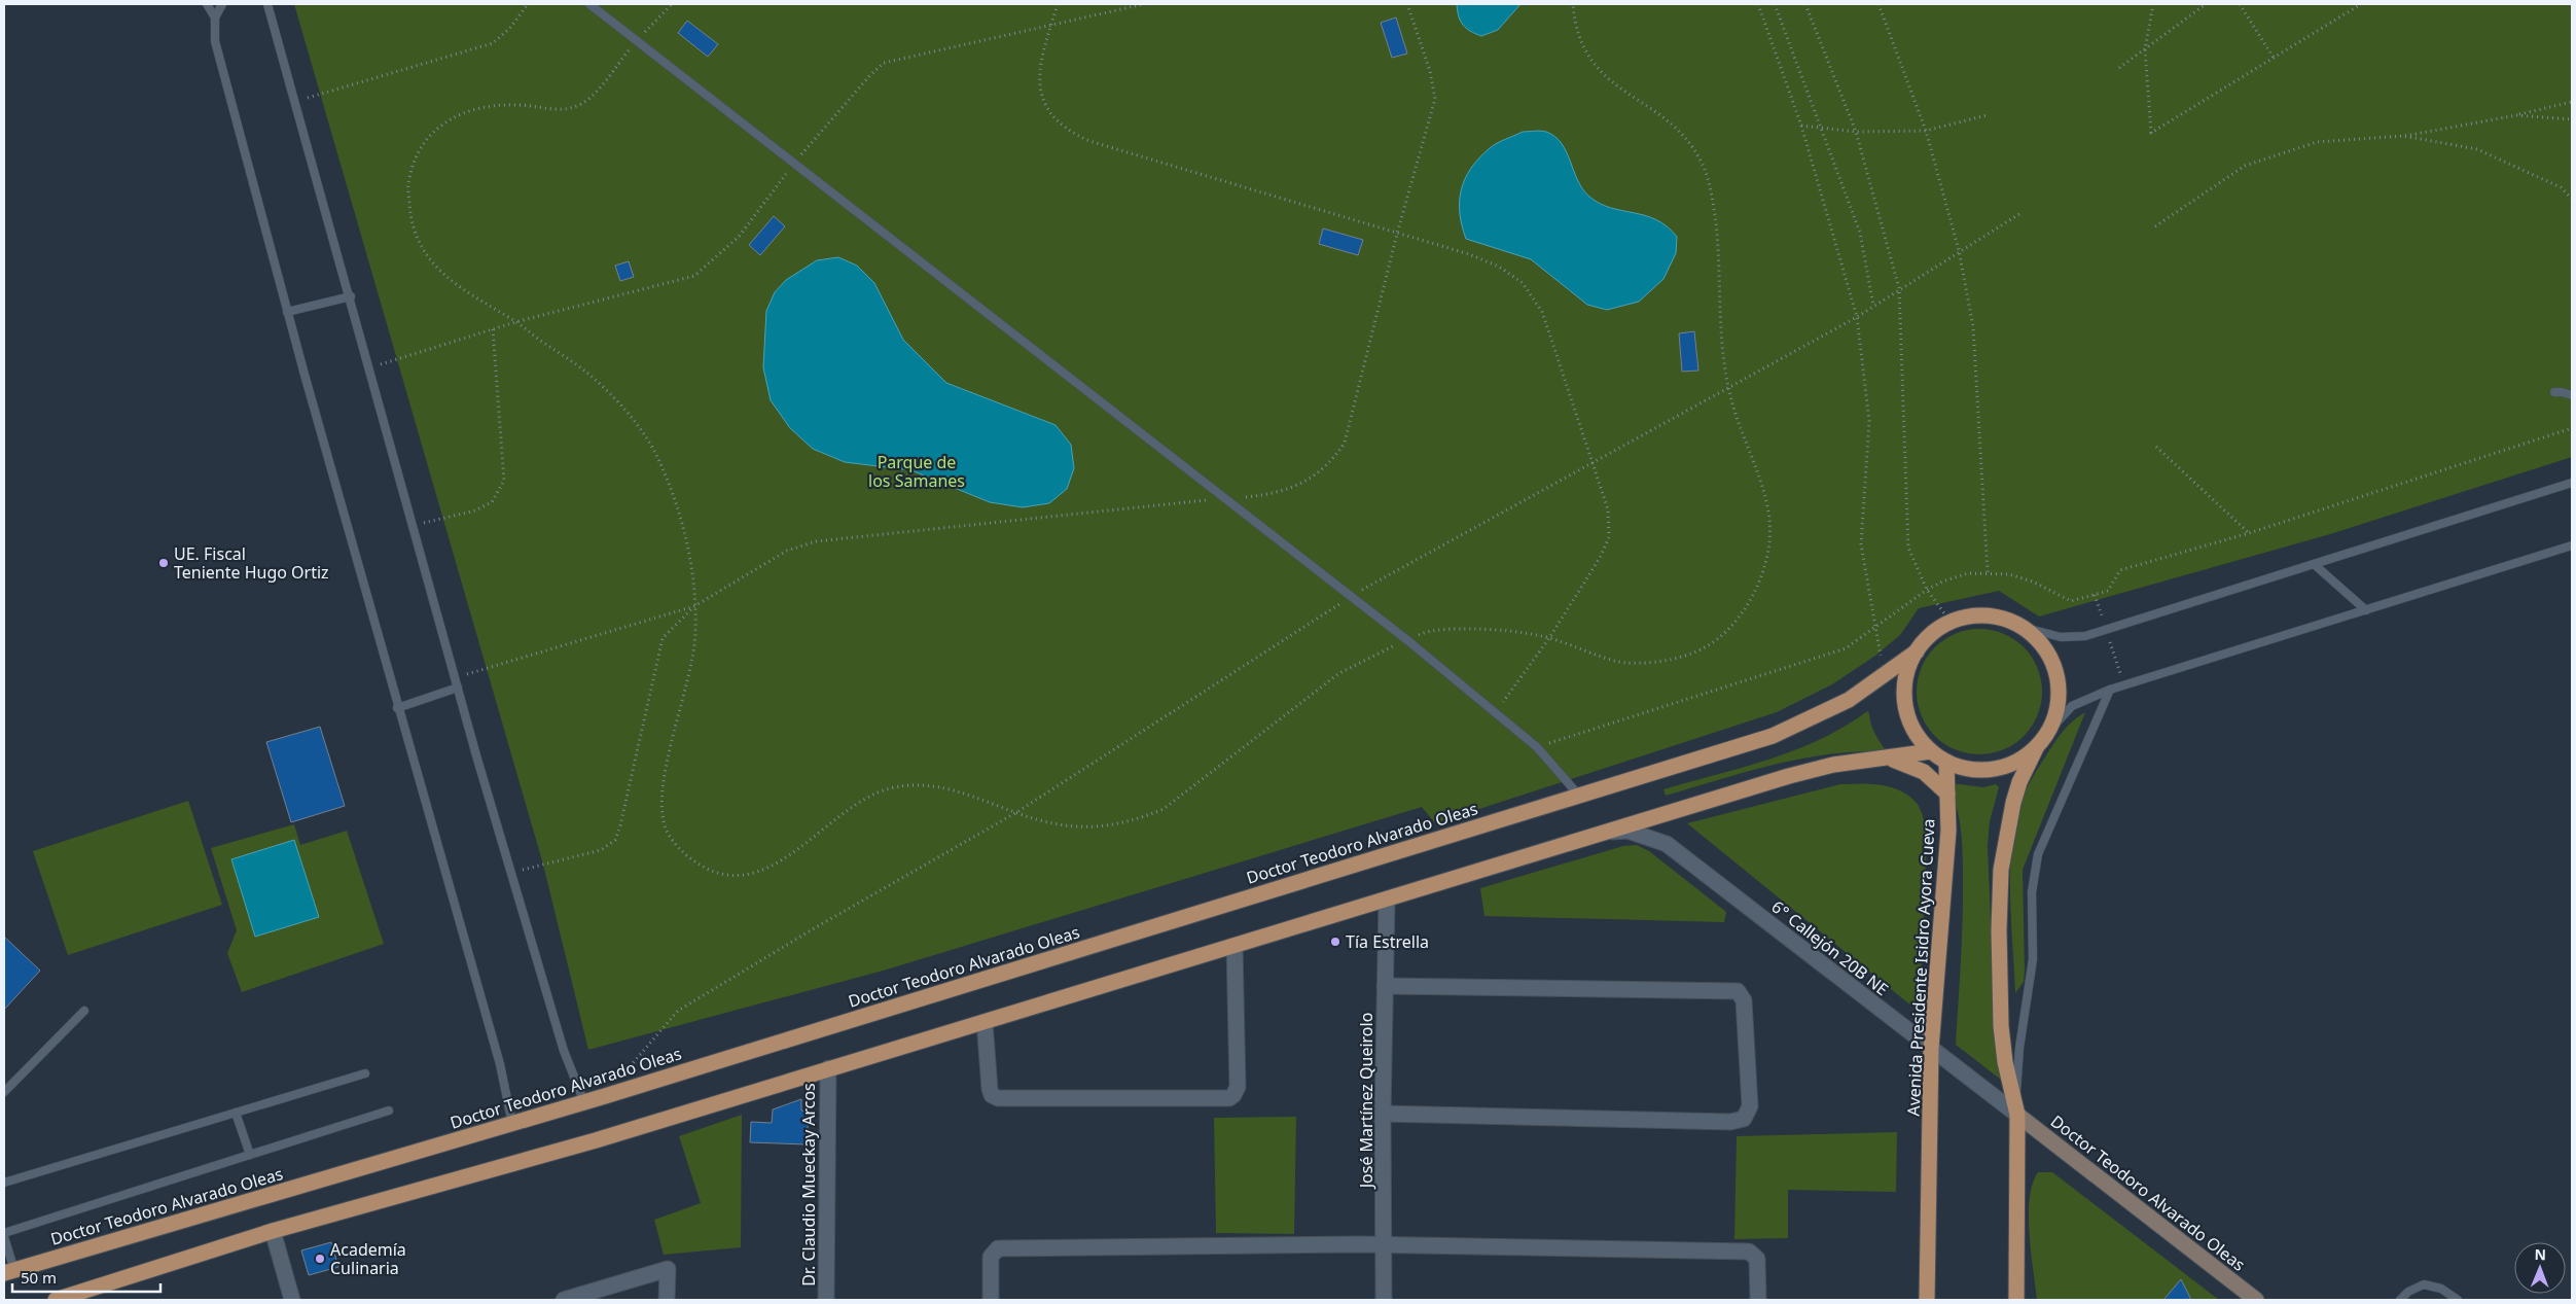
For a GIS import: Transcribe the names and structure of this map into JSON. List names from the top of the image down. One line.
{"streets":{"main road":["Doctor Teodoro Alvarado Oleas","Avenida Presidente Isidro Ayora Cueva"],"street":["6° Callejón 20B NE","José Martínez Queirolo","Dr. Claudio Mueckay Arcos"]},"crossings":[["Doctor Teodoro Alvarado Oleas","6° Callejón 20B NE"],["Doctor Teodoro Alvarado Oleas","Avenida Presidente Isidro Ayora Cueva"],["6° Callejón 20B NE","Avenida Presidente Isidro Ayora Cueva"]],"parks":["Parque de los Samanes"],"places":["UE. Fiscal Teniente Hugo Ortiz","Tía Estrella","Academía Culinaria"],"scale_bar":"50 m","north":"top"}
